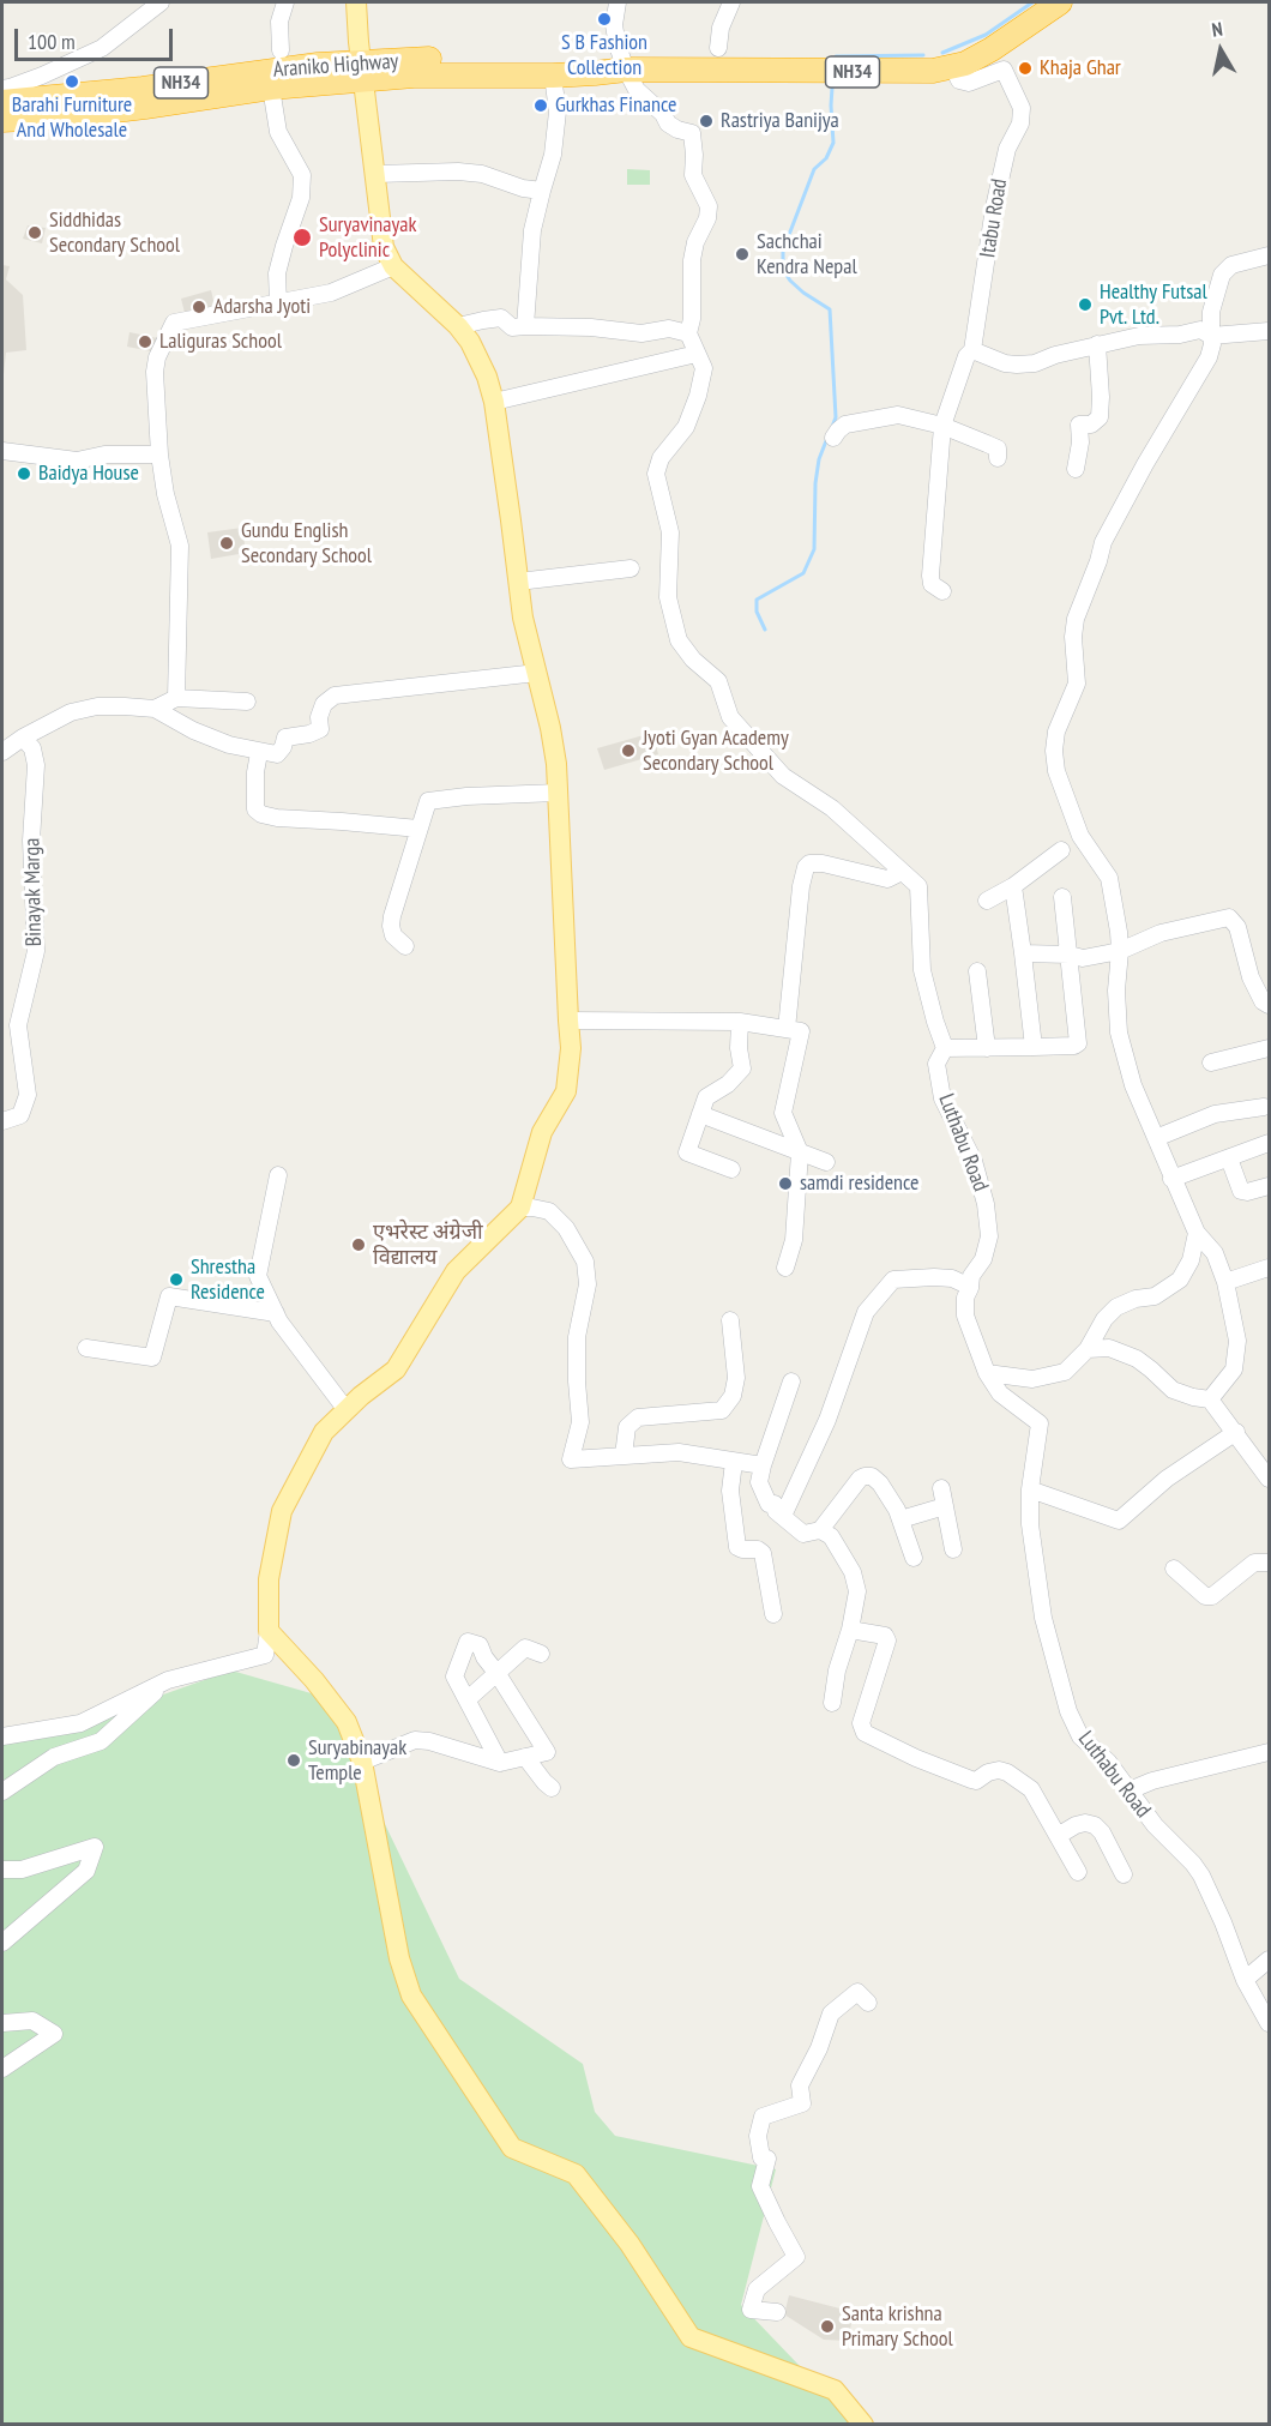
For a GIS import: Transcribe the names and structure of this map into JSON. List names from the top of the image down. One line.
{"streets":{"highway":["Araniko Highway","NH34"],"street":["Itabu Road","Binayak Marga","Luthabu Road"]},"crossings":[["Araniko Highway","Itabu Road"],["Araniko Highway","Luthabu Road"]],"places":["S B Fashion Collection","Khaja Ghar","Barahi Furniture And Wholesale","Gurkhas Finance","Rastriya Banijya","Siddhidas Secondary School","Suryavinayak Polyclinic","Sachchai Kendra Nepal","Healthy Futsal Pvt. Ltd.","Adarsha Jyoti","Laliguras School","Baidya House","Gundu English Secondary School","Jyoti Gyan Academy Secondary School","samdi residence","एभरेस्ट अंग्रेजी विद्यालय","Shrestha Residence","Suryabinayak Temple","Santa krishna Primary School"],"scale_bar":"100 m","north":"top"}
